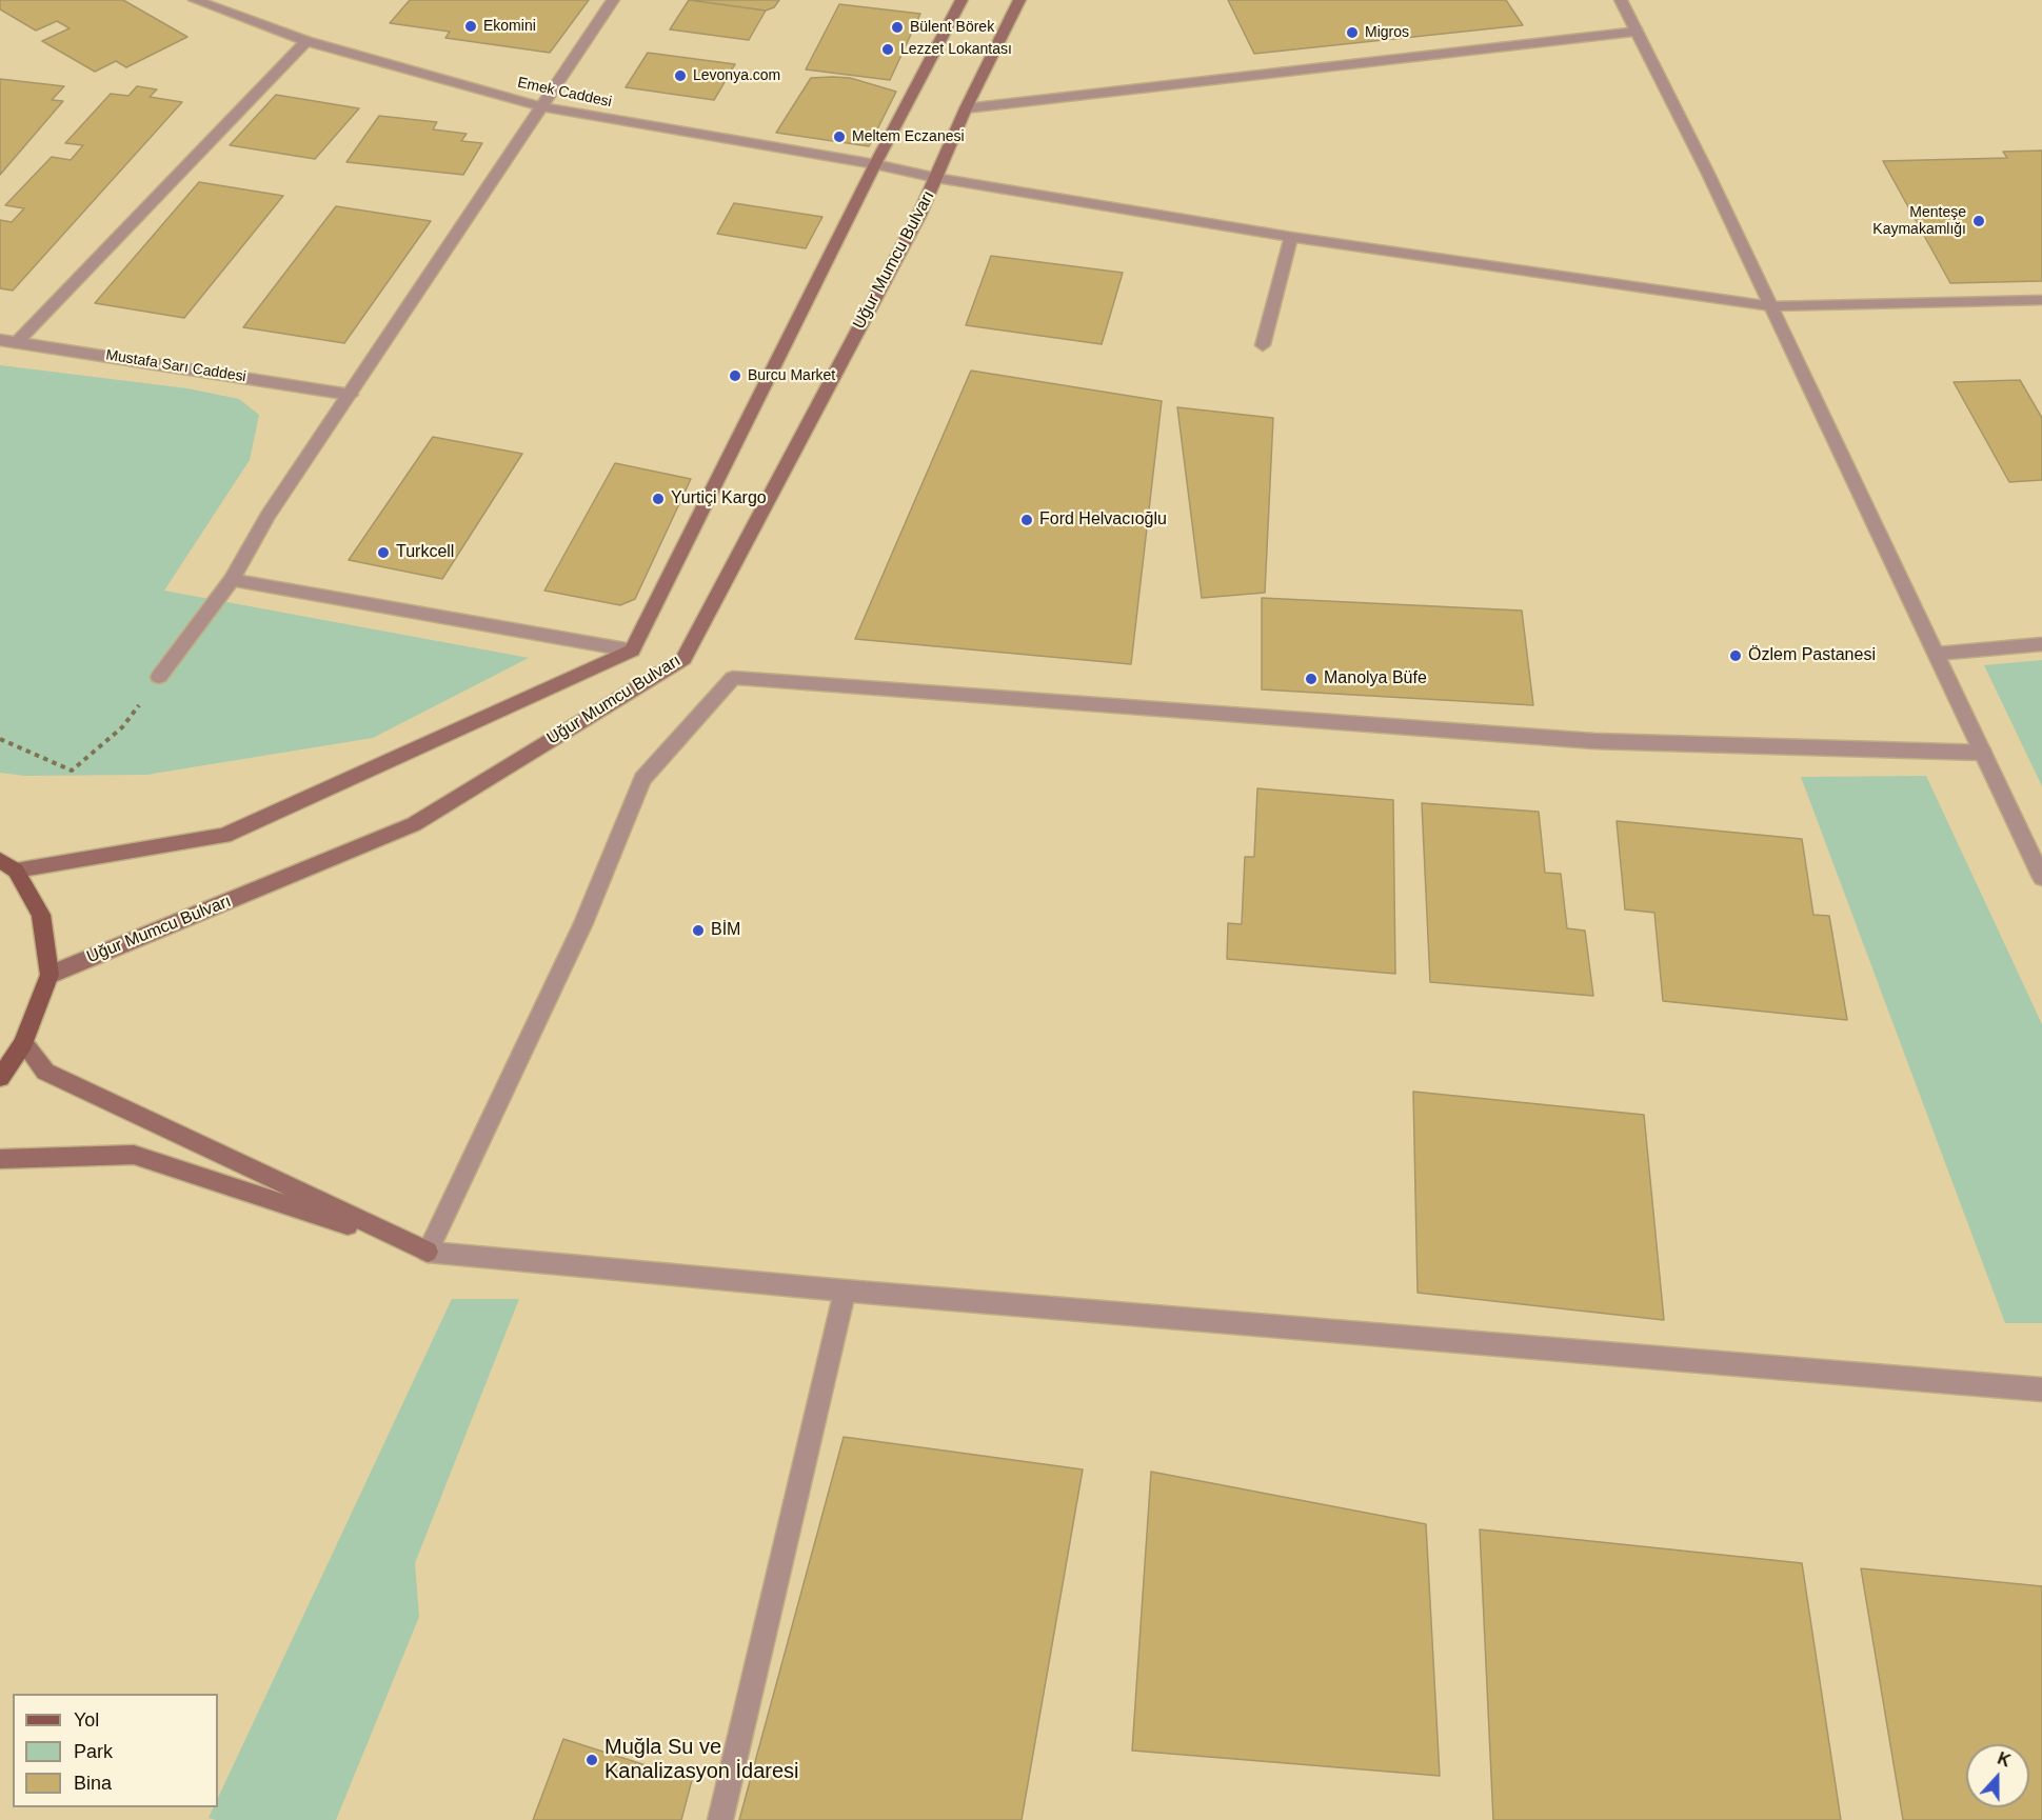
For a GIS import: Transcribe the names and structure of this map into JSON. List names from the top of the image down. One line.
{"streets":{"main road":["Uğur Mumcu Bulvarı"],"street":["Emek Caddesi","Mustafa Sarı Caddesi"]},"crossings":[["Emek Caddesi","Uğur Mumcu Bulvarı"]],"places":["Ekomini","Bülent Börek","Migros","Lezzet Lokantası","Levonya.com","Meltem Eczanesi","Menteşe Kaymakamlığı","Burcu Market","Yurtiçi Kargo","Ford Helvacıoğlu","Turkcell","Özlem Pastanesi","Manolya Büfe","BİM","Muğla Su ve Kanalizasyon İdaresi"],"legend":["Yol","Park","Bina"],"north":"top"}
